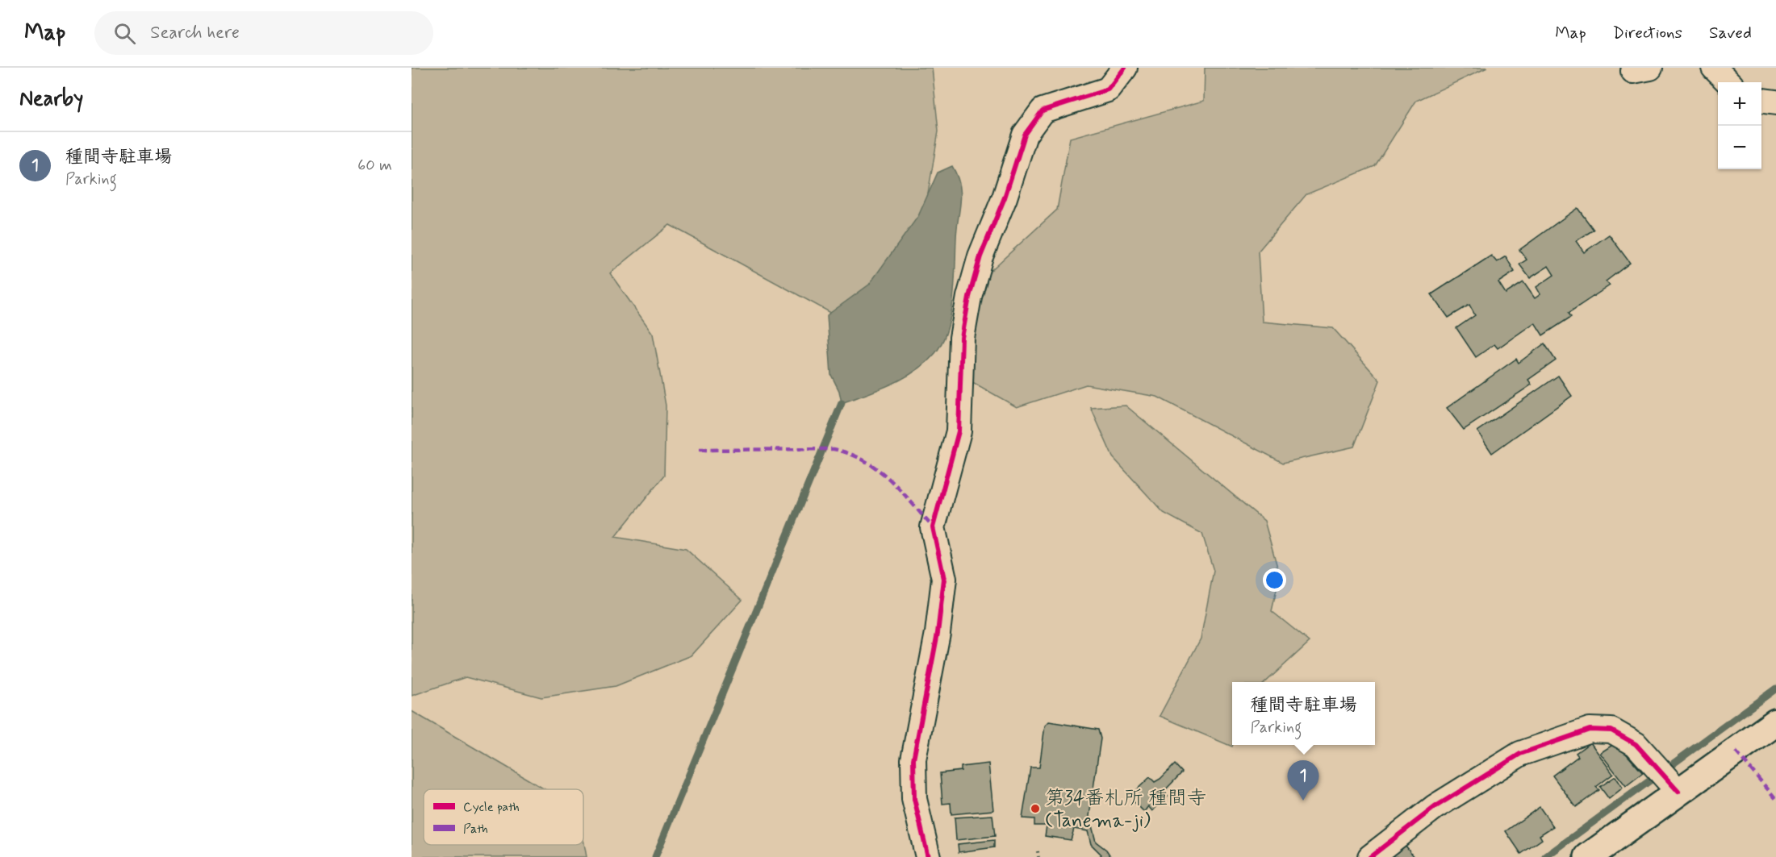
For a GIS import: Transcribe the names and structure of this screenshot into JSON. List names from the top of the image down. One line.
{"places":["第34番札所 種間寺 (Tanema-ji)"],"legend":["Cycle path","Path"],"page":{"header":"Map","search":"Search here","nav":["Map","Directions","Saved"],"heading":"Nearby","map_buttons":["+","−"],"list":[{"mark":"1","name":"種間寺駐車場","note":"Parking","value":"60 m"}],"popup":["種間寺駐車場","Parking"],"pins":"1"}}
